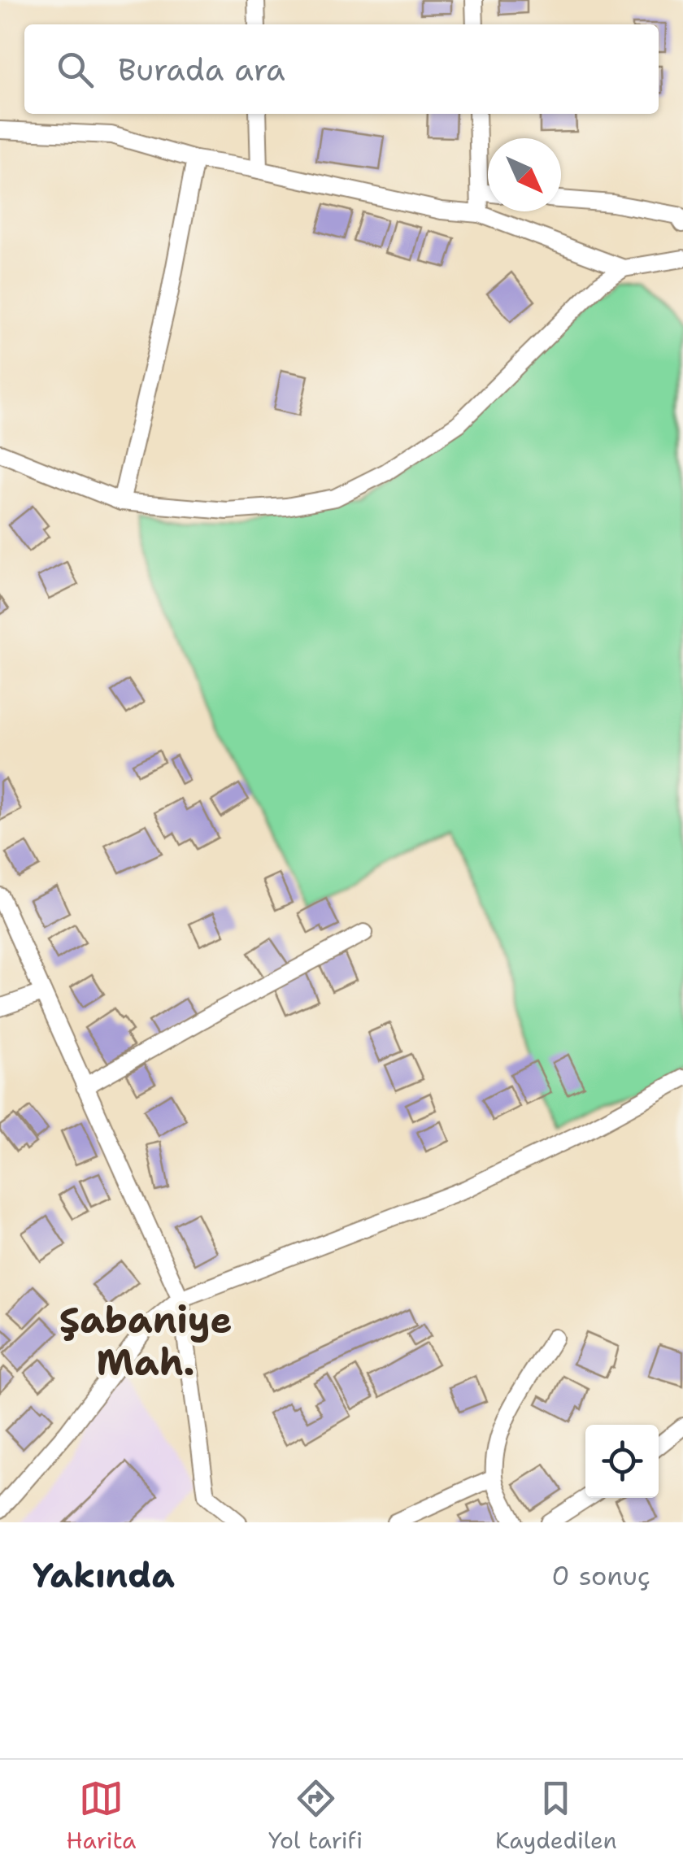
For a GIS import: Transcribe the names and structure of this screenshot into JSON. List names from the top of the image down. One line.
{"districts":["Şabaniye Mah."],"north":"bottom right","page":{"search":"Burada ara","heading":["Yakında","0 sonuç"],"nav":["Harita","Yol tarifi","Kaydedilen"]}}
